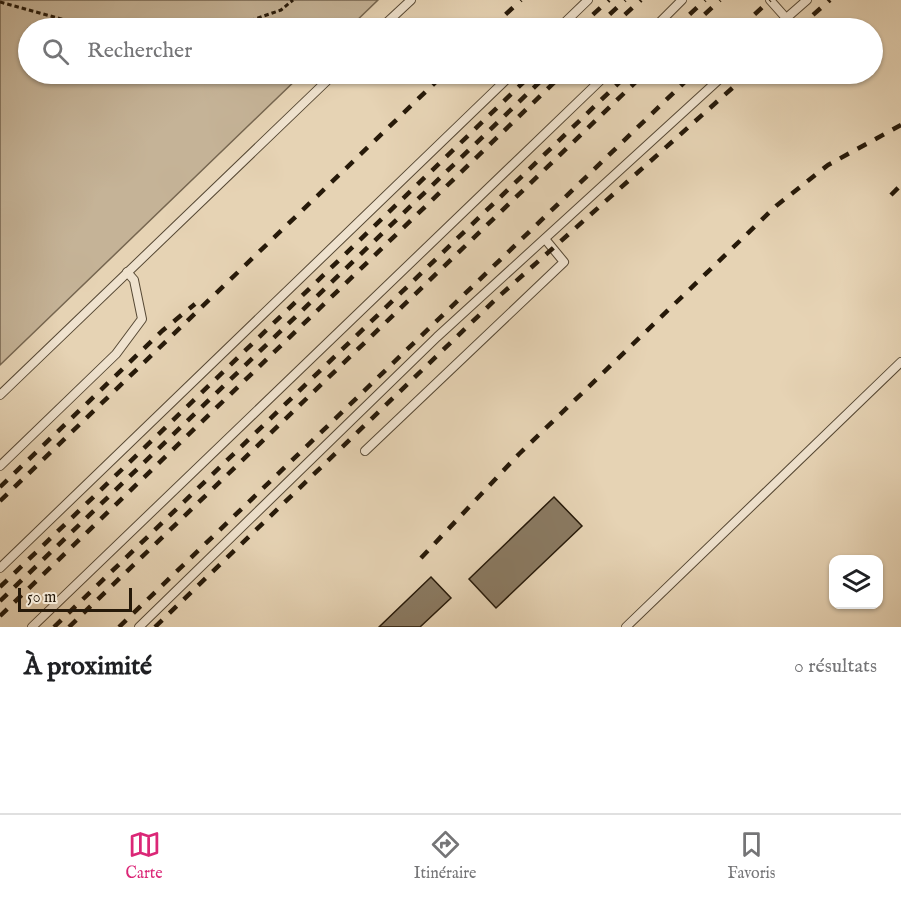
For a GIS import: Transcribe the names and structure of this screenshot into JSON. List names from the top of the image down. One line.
{"scale_bar":"50 m","page":{"search":"Rechercher","scale":"50 m","heading":["À proximité","0 résultats"],"nav":["Carte","Itinéraire","Favoris"]}}
